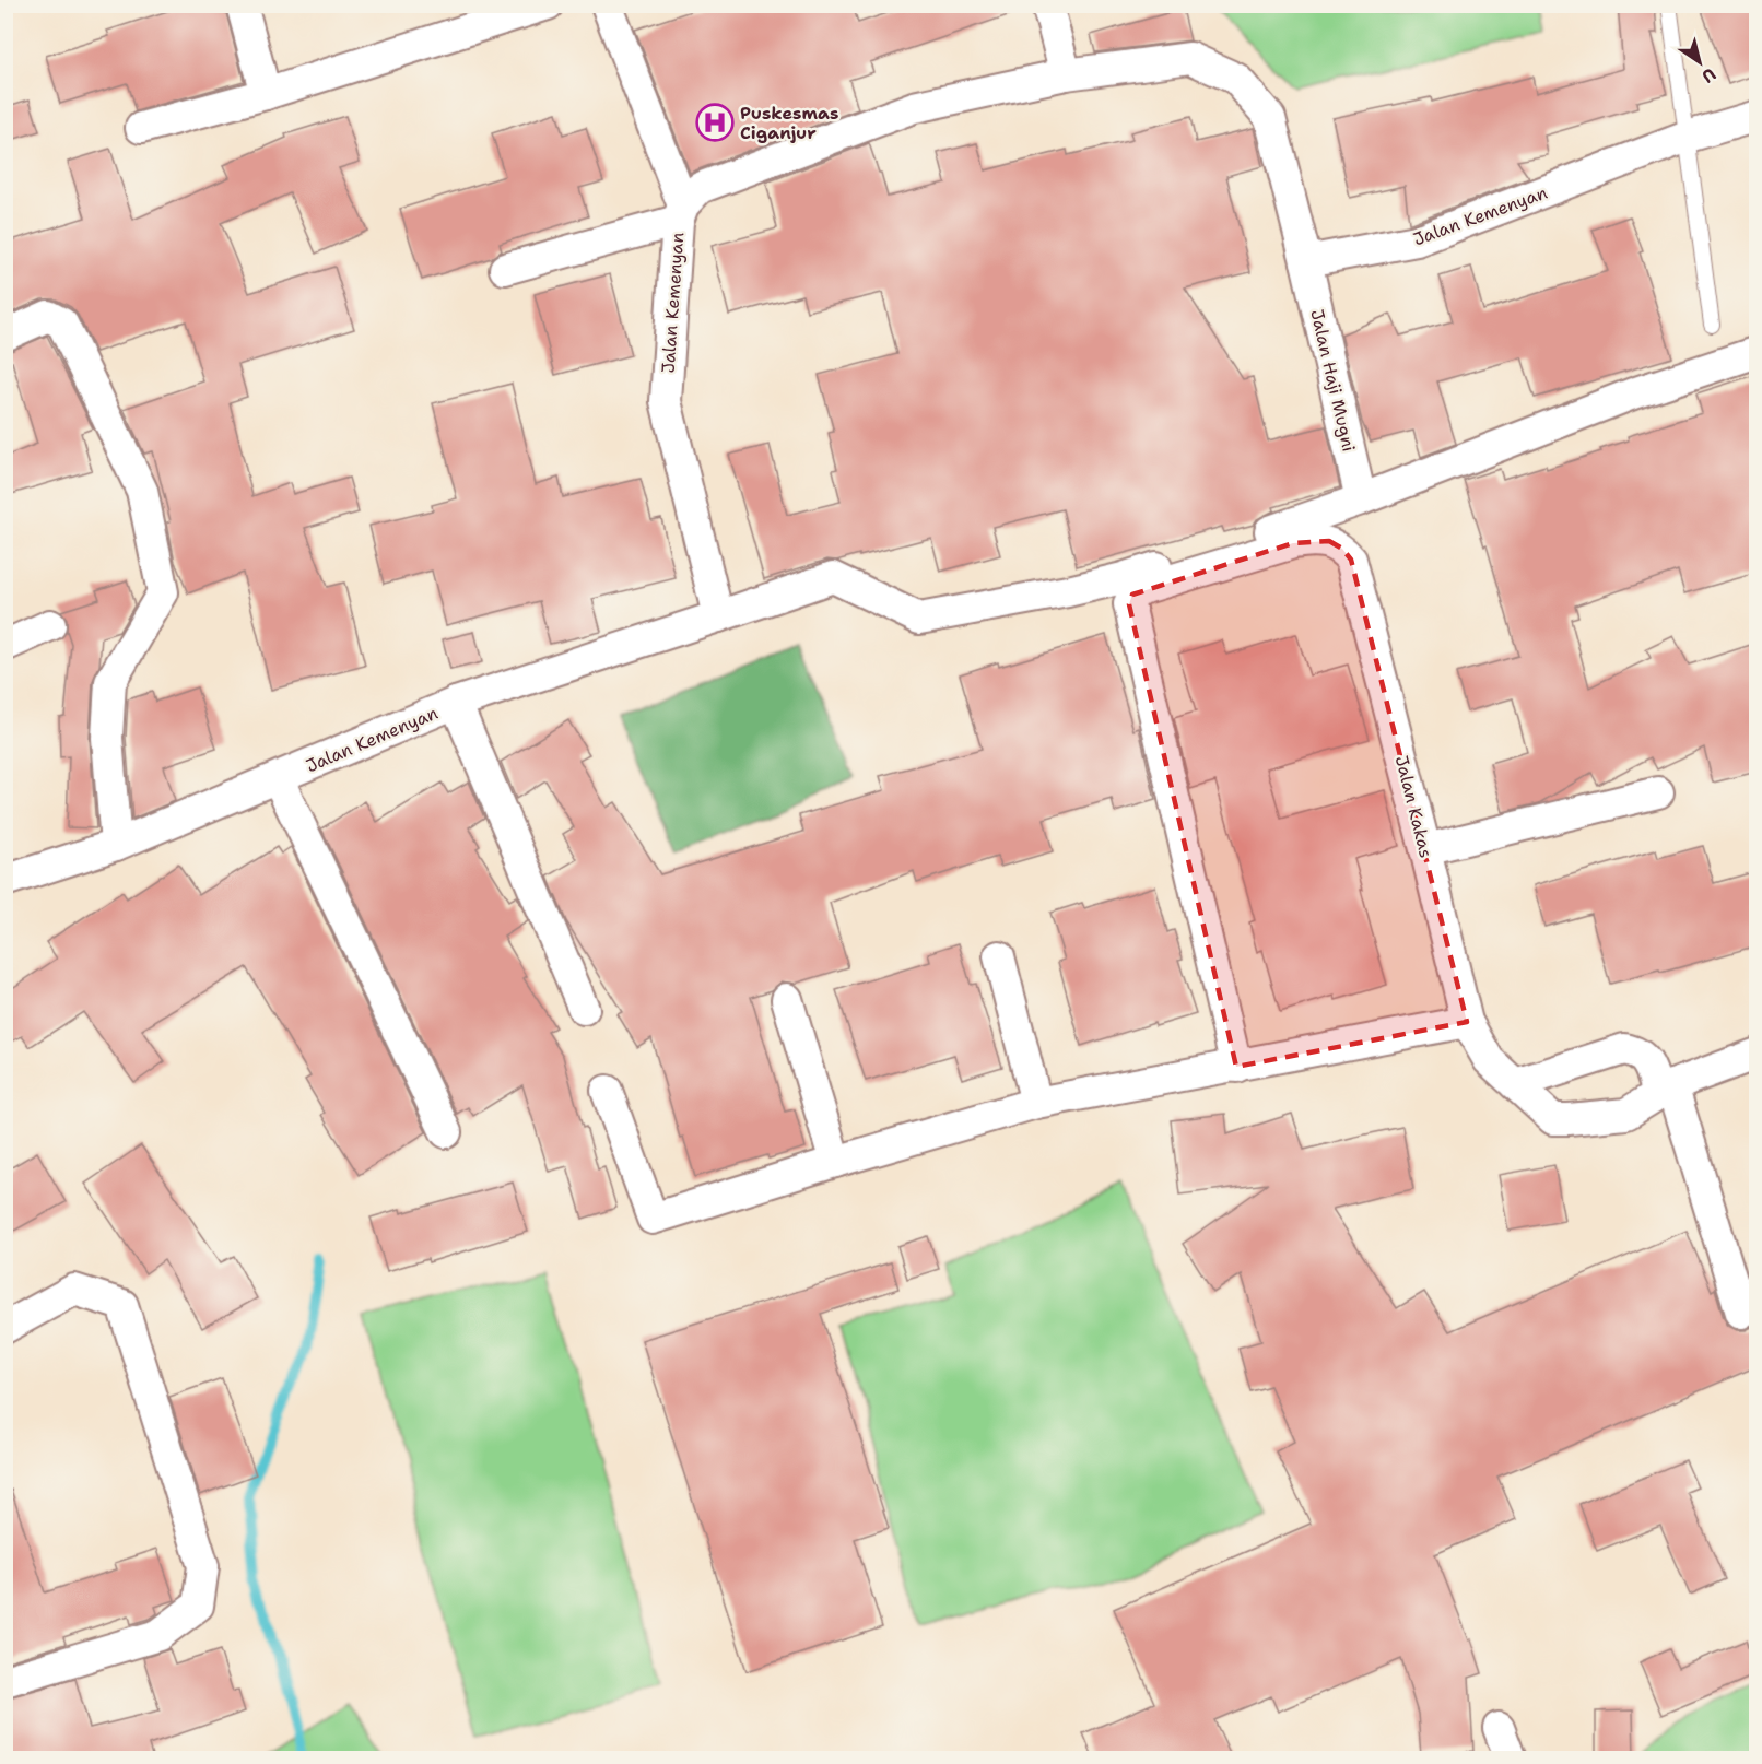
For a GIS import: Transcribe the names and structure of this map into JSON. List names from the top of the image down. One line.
{"streets":{"street":["Jalan Kemenyan","Jalan Haji Mugni","Jalan Kakas"]},"crossings":[["Jalan Kemenyan","Jalan Haji Mugni"]],"places":{"hospital":["Puskesmas Ciganjur"]},"north":"bottom right"}
